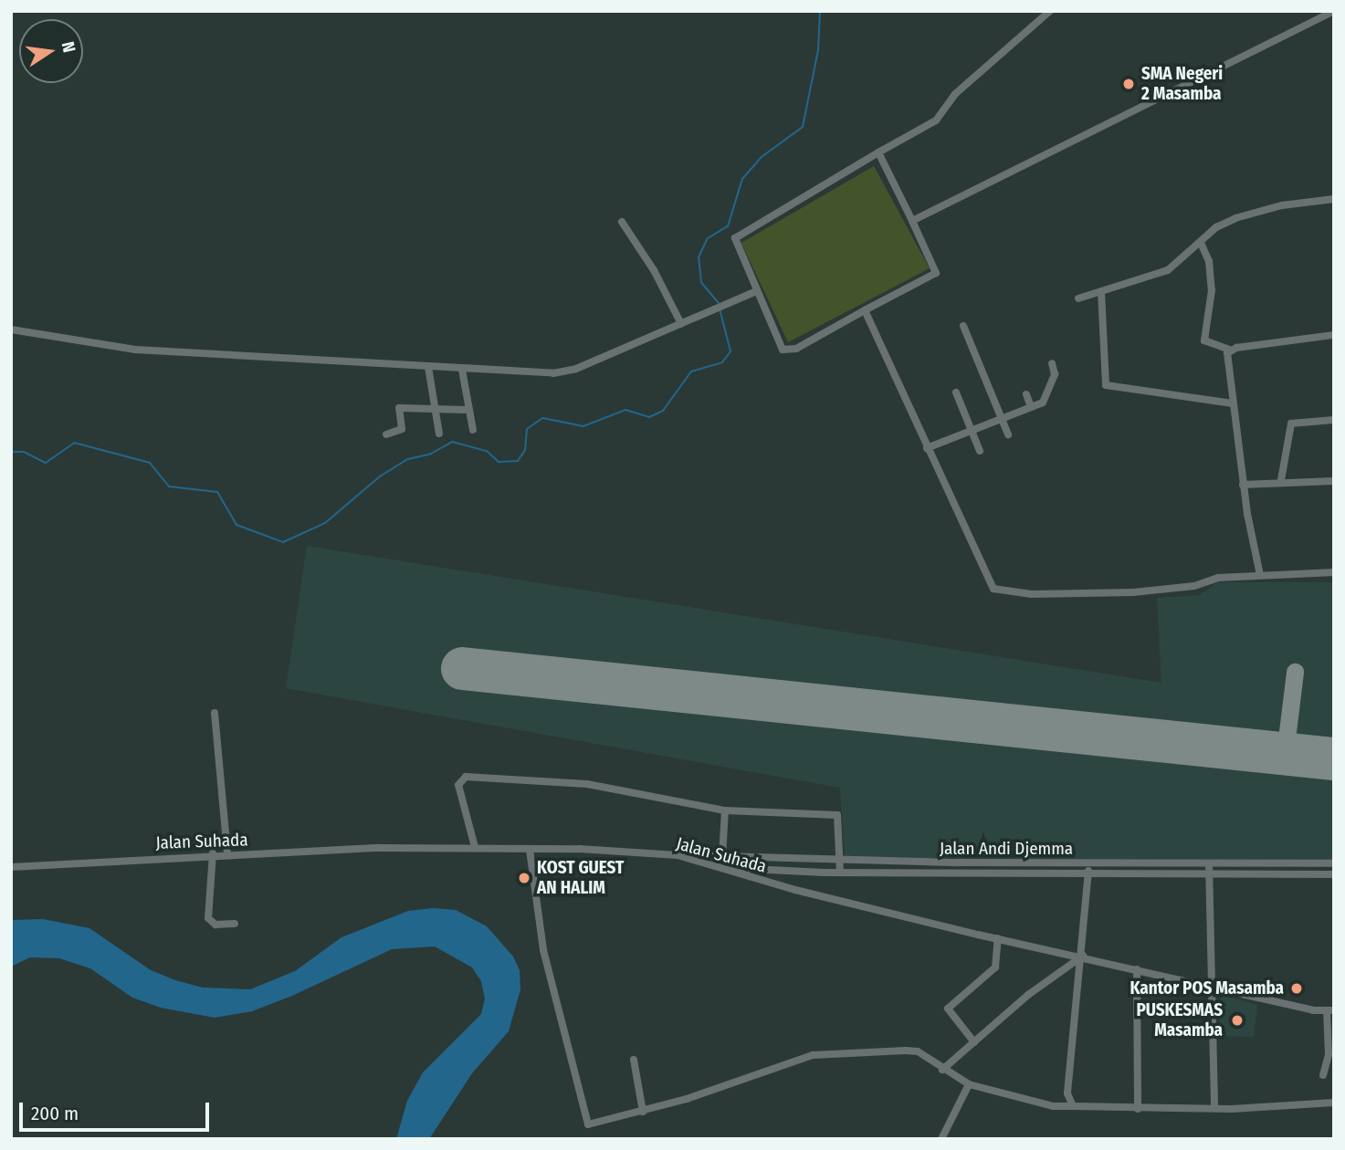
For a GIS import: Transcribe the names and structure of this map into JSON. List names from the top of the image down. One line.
{"streets":{"street":["Jalan Suhada","Jalan Andi Djemma"]},"crossings":[["Jalan Suhada","Jalan Andi Djemma"]],"places":["SMA Negeri 2 Masamba","KOST GUEST AN HALIM","Kantor POS Masamba","PUSKESMAS Masamba"],"scale_bar":"200 m","north":"right"}
